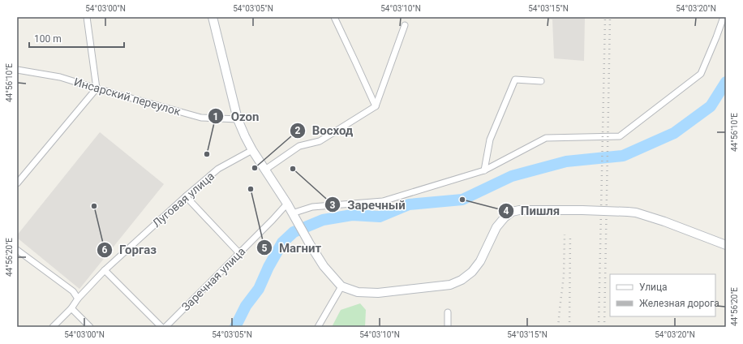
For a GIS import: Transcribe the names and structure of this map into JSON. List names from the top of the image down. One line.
{"streets":{"street":["Инсарский переулок","Луговая улица","Заречная улица"]},"places":["Ozon","Восход","Заречный","Магнит","Пишля","Горгаз"],"legend":["Улица","Железная дорога"],"scale_bar":"100 m","coordinates":["54°03'00\"N","54°03'05\"N","54°03'10\"N","54°03'15\"N","54°03'20\"N","44°56'10\"E","44°56'20\"E"]}
